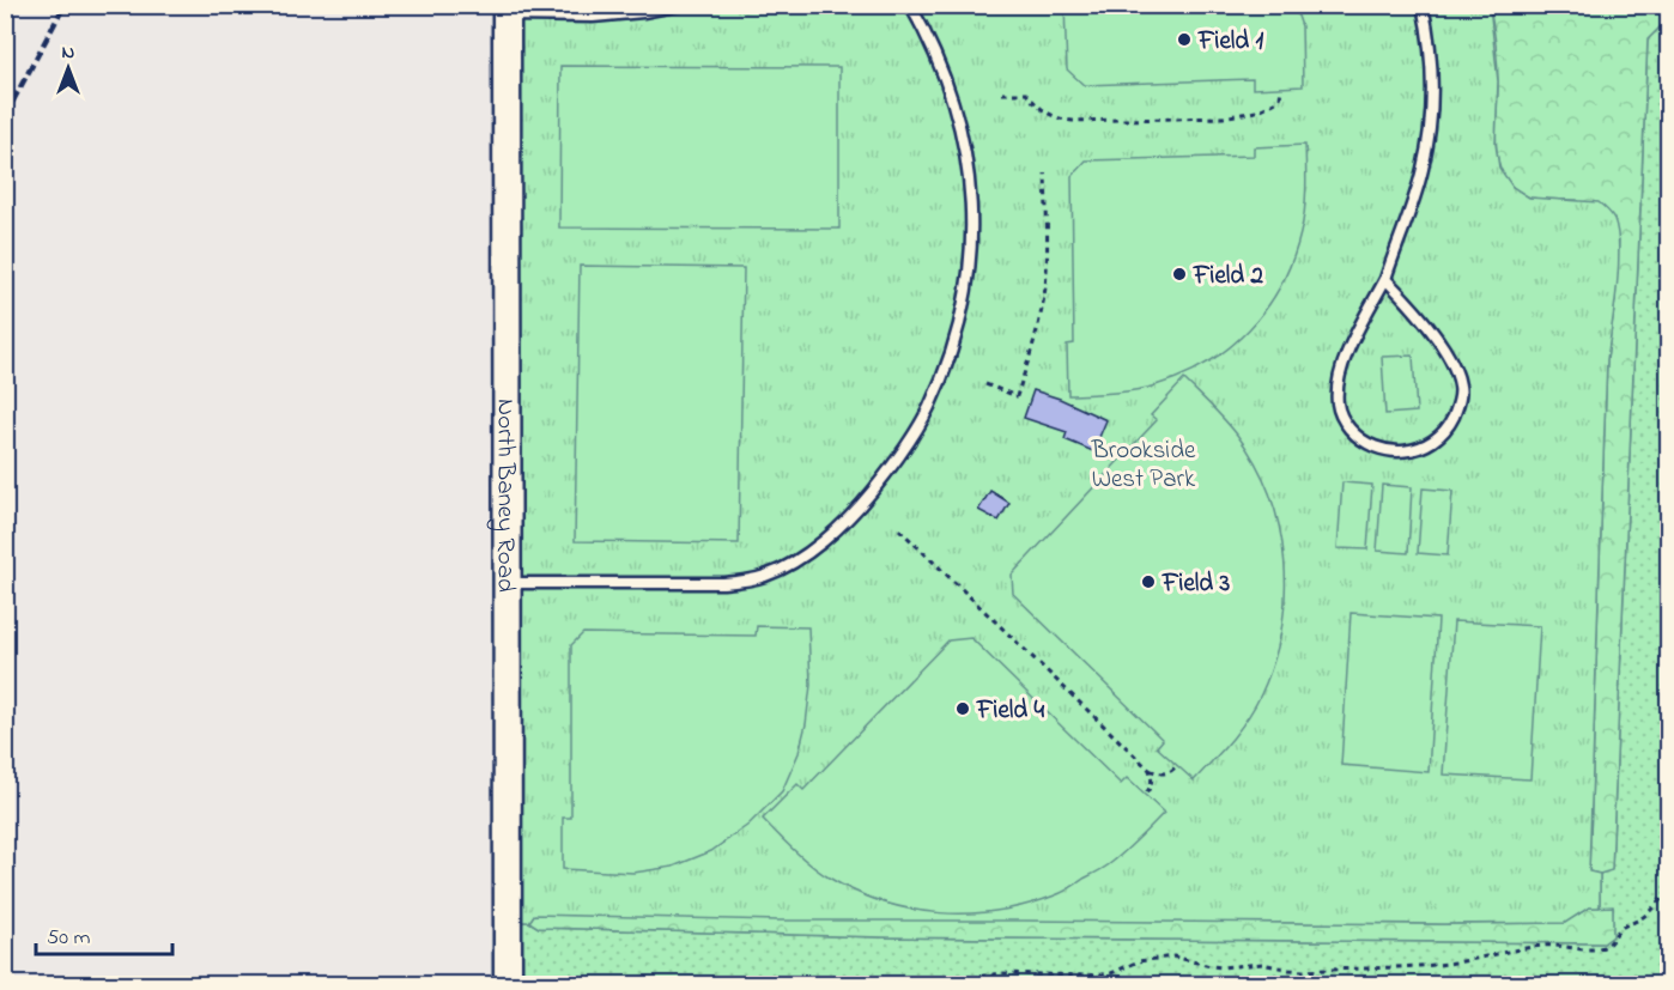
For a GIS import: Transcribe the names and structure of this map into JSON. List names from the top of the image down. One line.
{"streets":{"street":["North Baney Road"]},"parks":["Brookside West Park"],"places":["Field 1","Field 2","Field 3","Field 4"],"scale_bar":"50 m","north":"top"}
